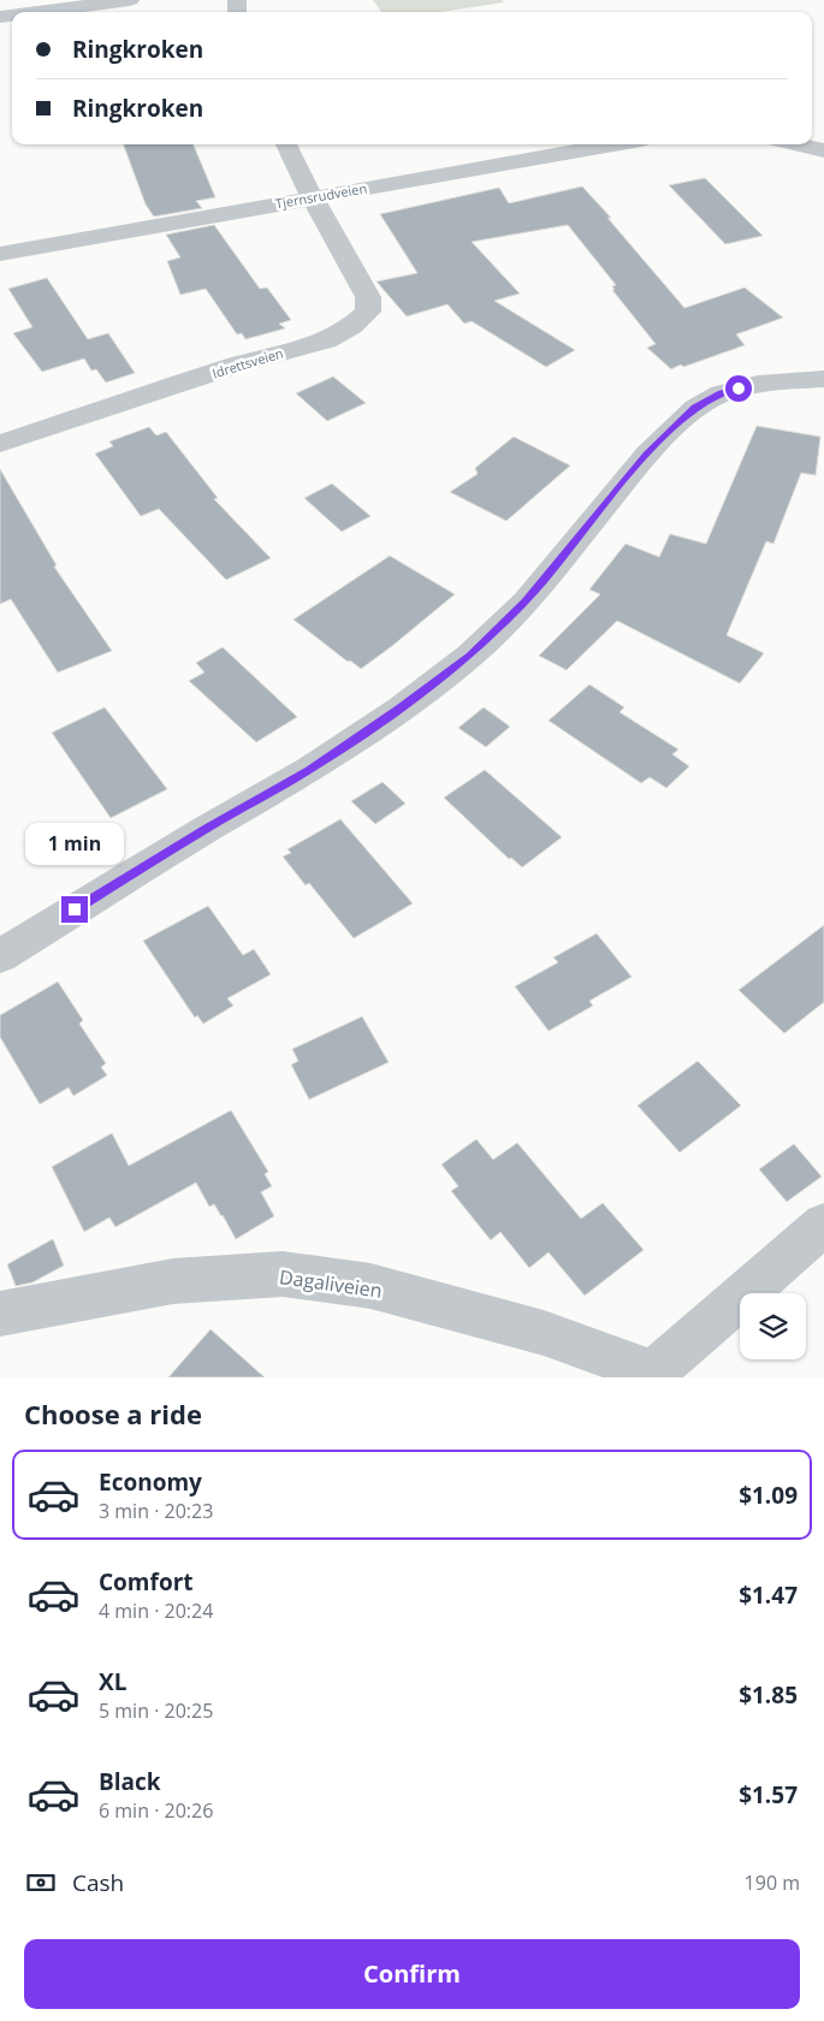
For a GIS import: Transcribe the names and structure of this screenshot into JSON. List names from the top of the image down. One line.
{"streets":{"street":["Tjernsrudveien","Idrettsveien","Dagaliveien"]},"crossings":[["Tjernsrudveien","Idrettsveien"]],"page":{"banner":["Ringkroken","Ringkroken"],"bubble":"1 min","heading":"Choose a ride","list":[{"name":"Economy","note":"3 min · 20:23","value":"$1.09"},{"name":"Comfort","note":"4 min · 20:24","value":"$1.47"},{"name":"XL","note":"5 min · 20:25","value":"$1.85"},{"name":"Black","note":"6 min · 20:26","value":"$1.57"}],"pay":["Cash","190 m"],"buttons":"Confirm"}}
